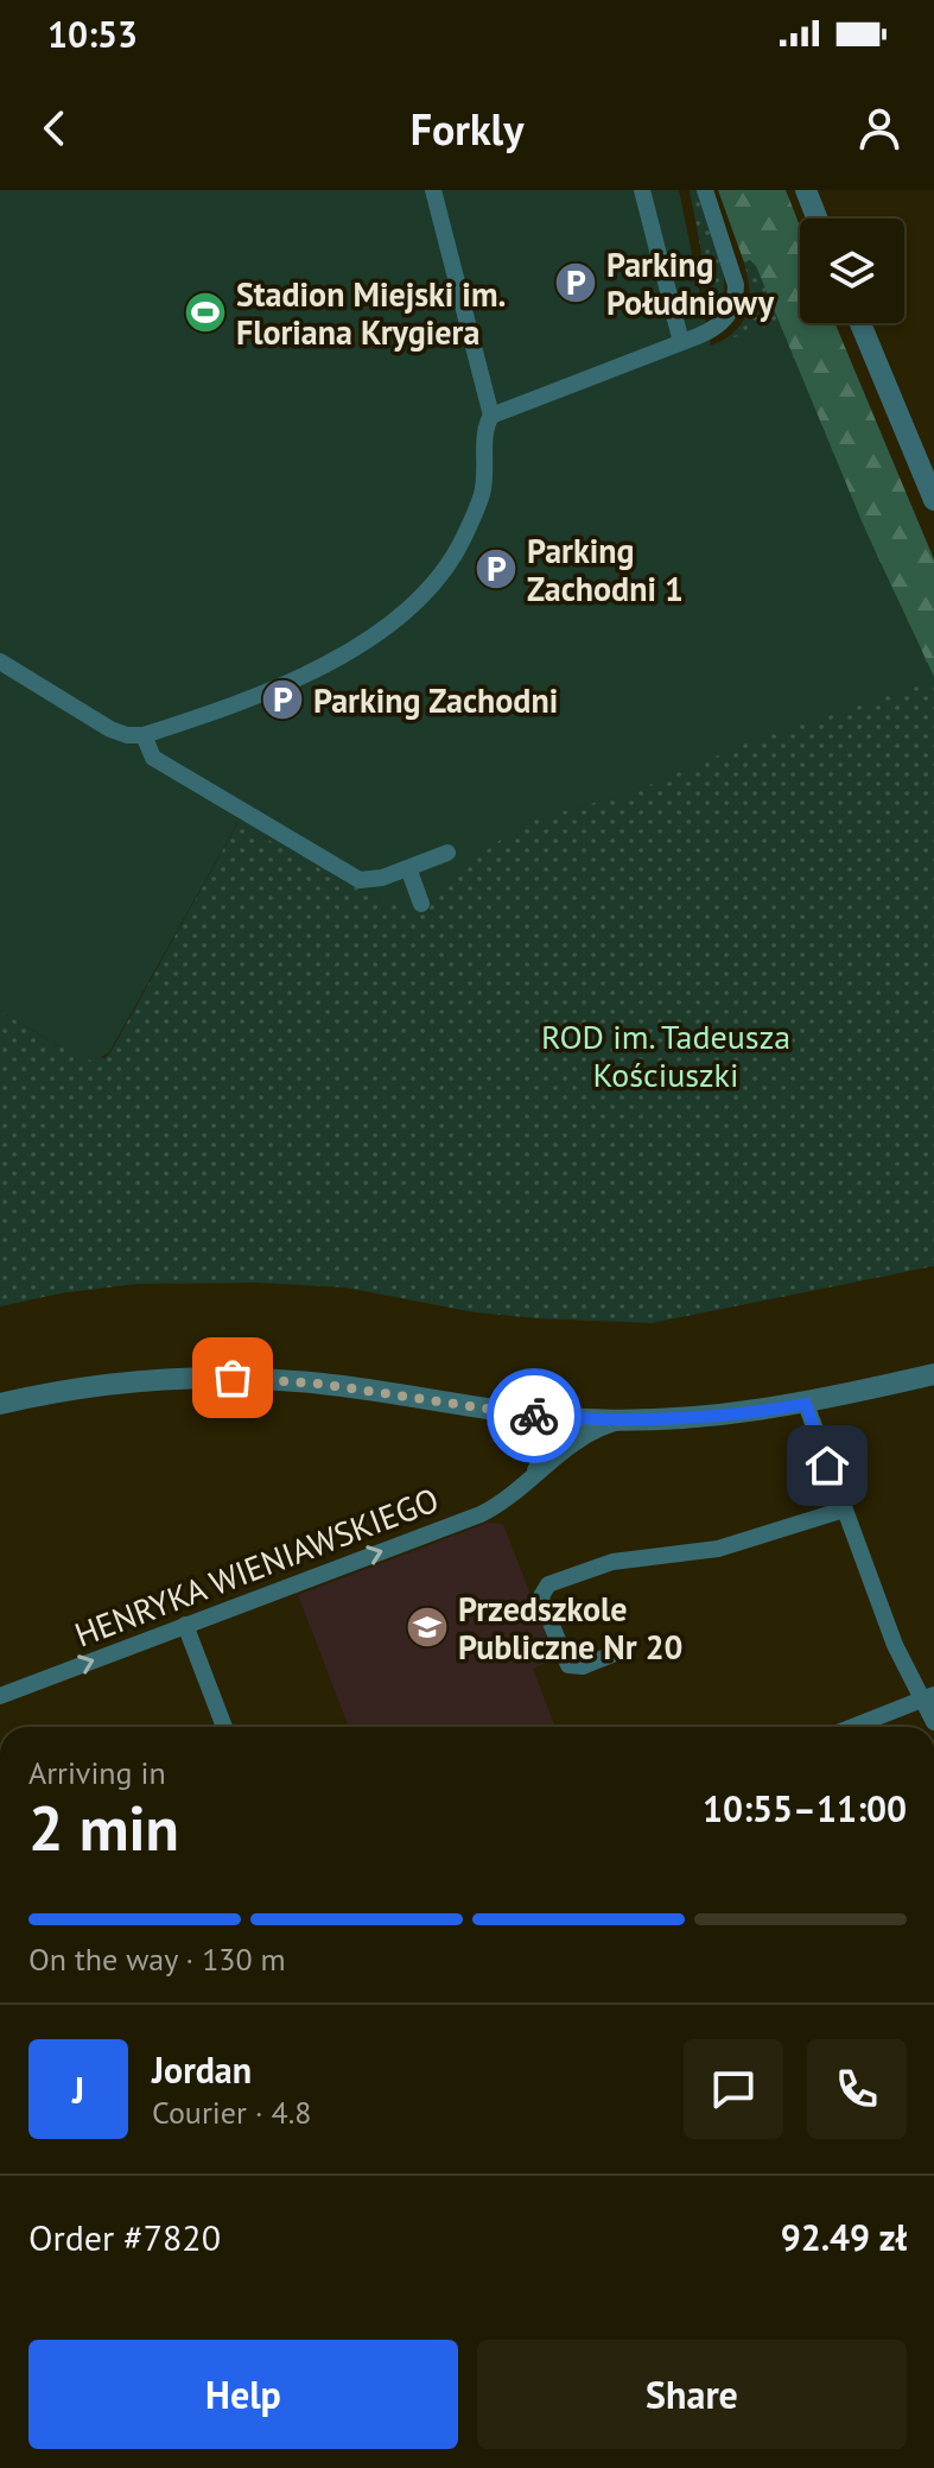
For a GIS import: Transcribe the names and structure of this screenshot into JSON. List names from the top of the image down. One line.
{"streets":{"street":["HENRYKA WIENIAWSKIEGO"]},"one_way":["HENRYKA WIENIAWSKIEGO"],"parks":["ROD im. Tadeusza Kościuszki"],"places":{"parking":["Parking Południowy","Parking Zachodni 1","Parking Zachodni"],"sports":["Stadion Miejski im. Floriana Krygiera"],"school or university":["Przedszkole Publiczne Nr 20"]},"page":{"status":"10:53","header":"Forkly","heading":["2 min","Arriving in","10:55–11:00"],"panel":["Jordan","Courier · 4.8","Order #7820","92.49 zł"],"bar":"On the way · 130 m","round":"J","buttons":["Help","Share"]}}
